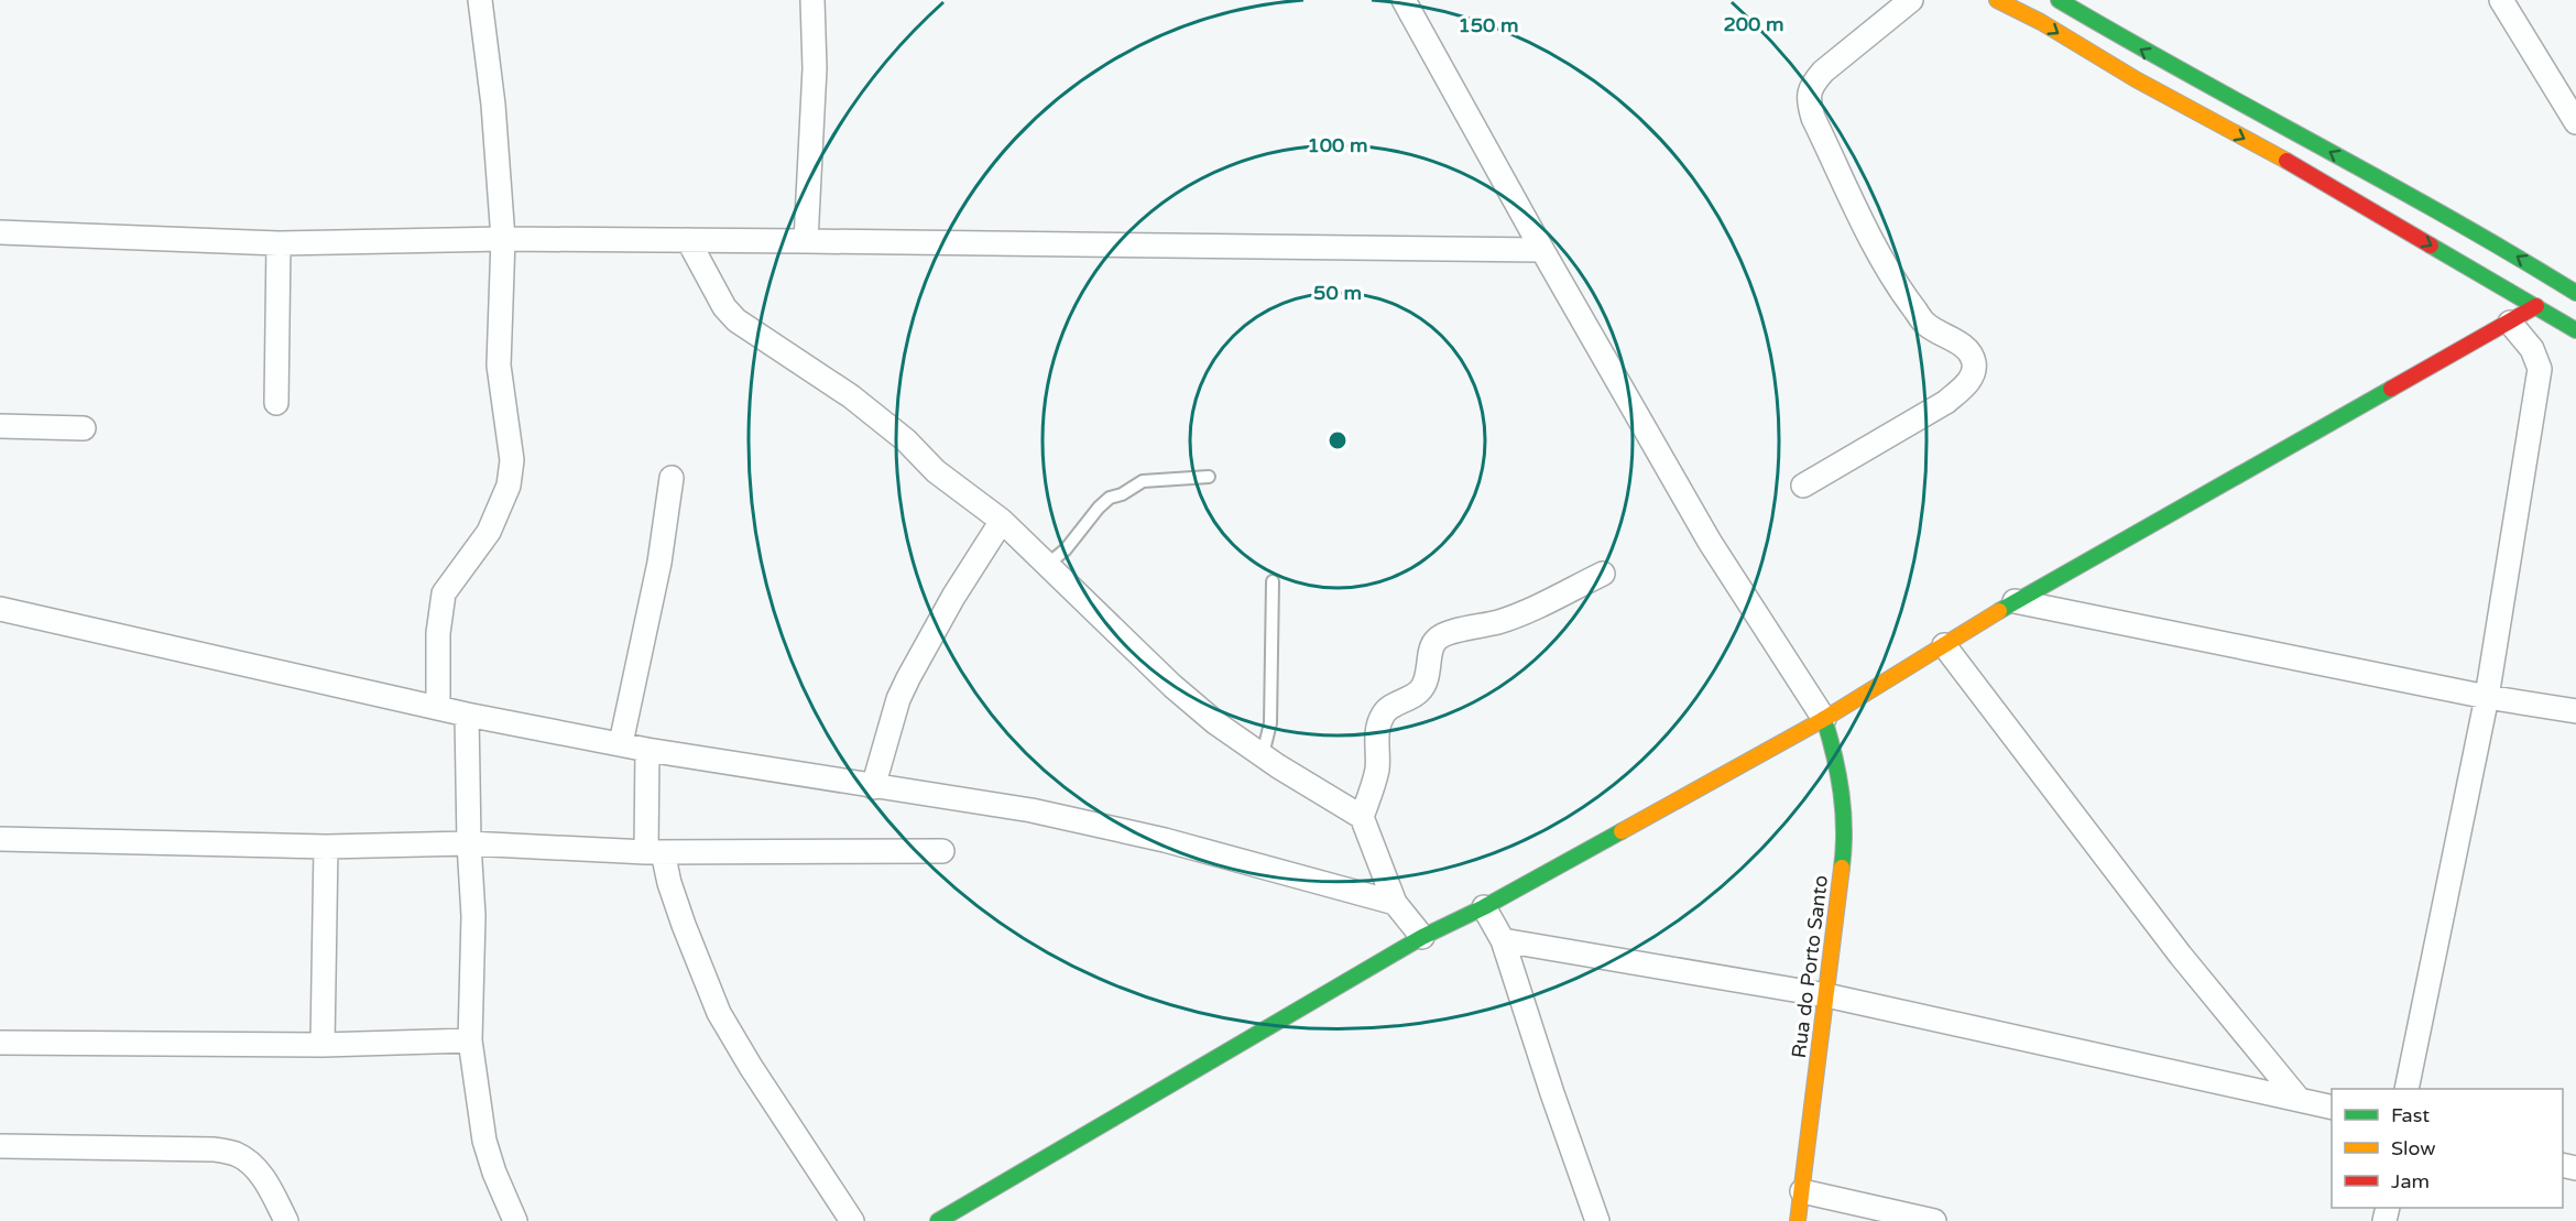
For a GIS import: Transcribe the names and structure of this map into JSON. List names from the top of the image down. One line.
{"streets":{"street":["Rua do Porto Santo"]},"legend":["Fast","Slow","Jam"],"rings":["200 m","150 m","100 m","50 m"]}
